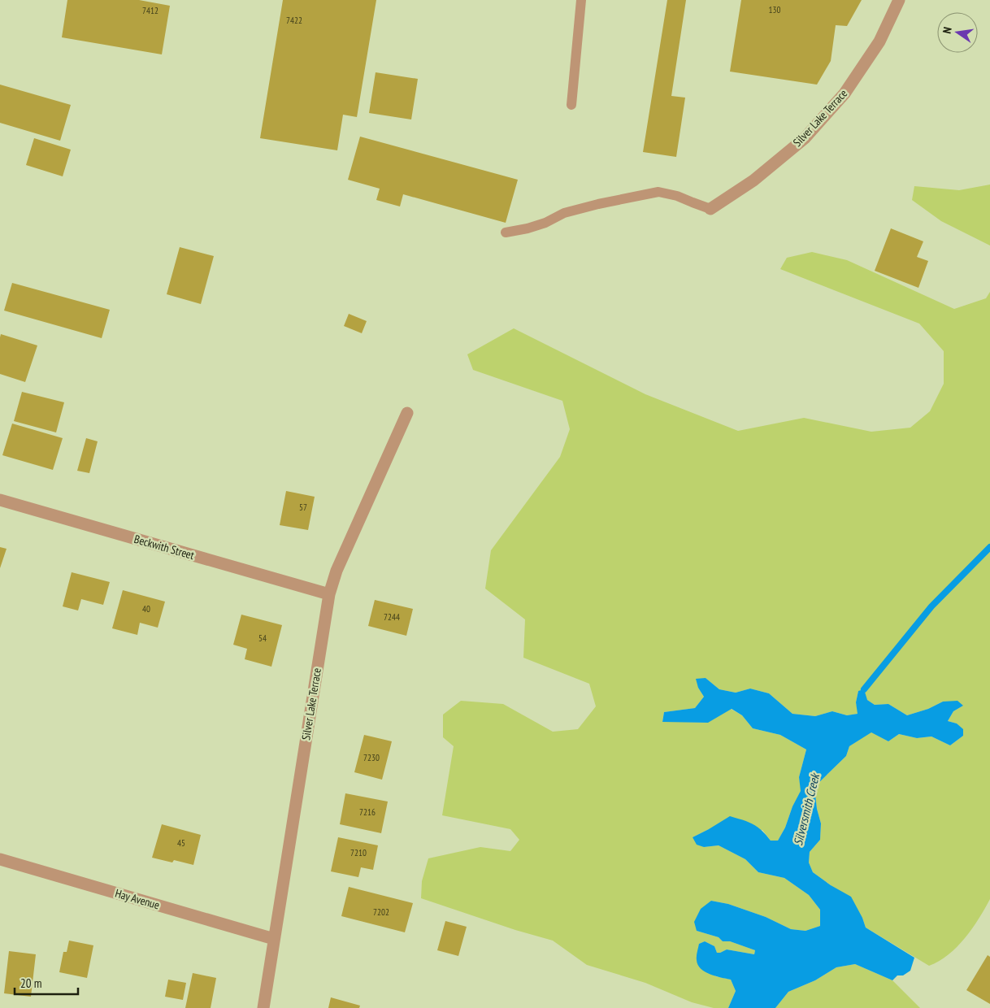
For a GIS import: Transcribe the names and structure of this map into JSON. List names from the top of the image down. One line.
{"streets":{"street":["Silver Lake Terrace","Beckwith Street","Hay Avenue"]},"crossings":[["Silver Lake Terrace","Beckwith Street"],["Silver Lake Terrace","Hay Avenue"]],"water":["Silversmith Creek"],"house_numbers":["130","7412","7422","57","40","7244","54","7230","7216","45","7210","7202"],"scale_bar":"20 m","north":"left"}
